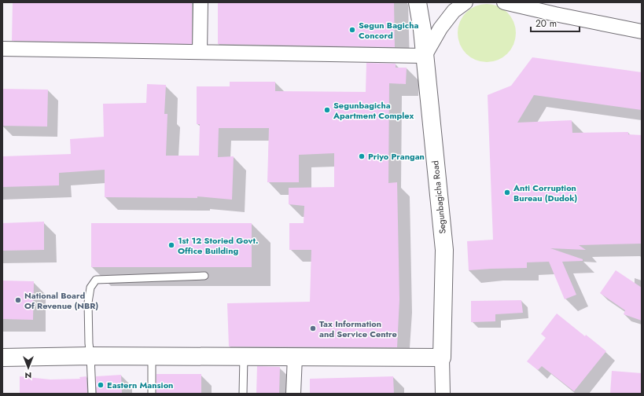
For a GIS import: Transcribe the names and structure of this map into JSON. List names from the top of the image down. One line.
{"streets":{"street":["Segunbagicha Road"]},"places":["Segun Bagicha Concord","Segunbagicha Apartment Complex","Priyo Prangan","Anti Corruption Bureau (Dudok)","1st 12 Storied Govt. Office Building","National Board Of Revenue (NBR)","Tax Information and Service Centre","Eastern Mansion"],"scale_bar":"20 m","north":"bottom"}
